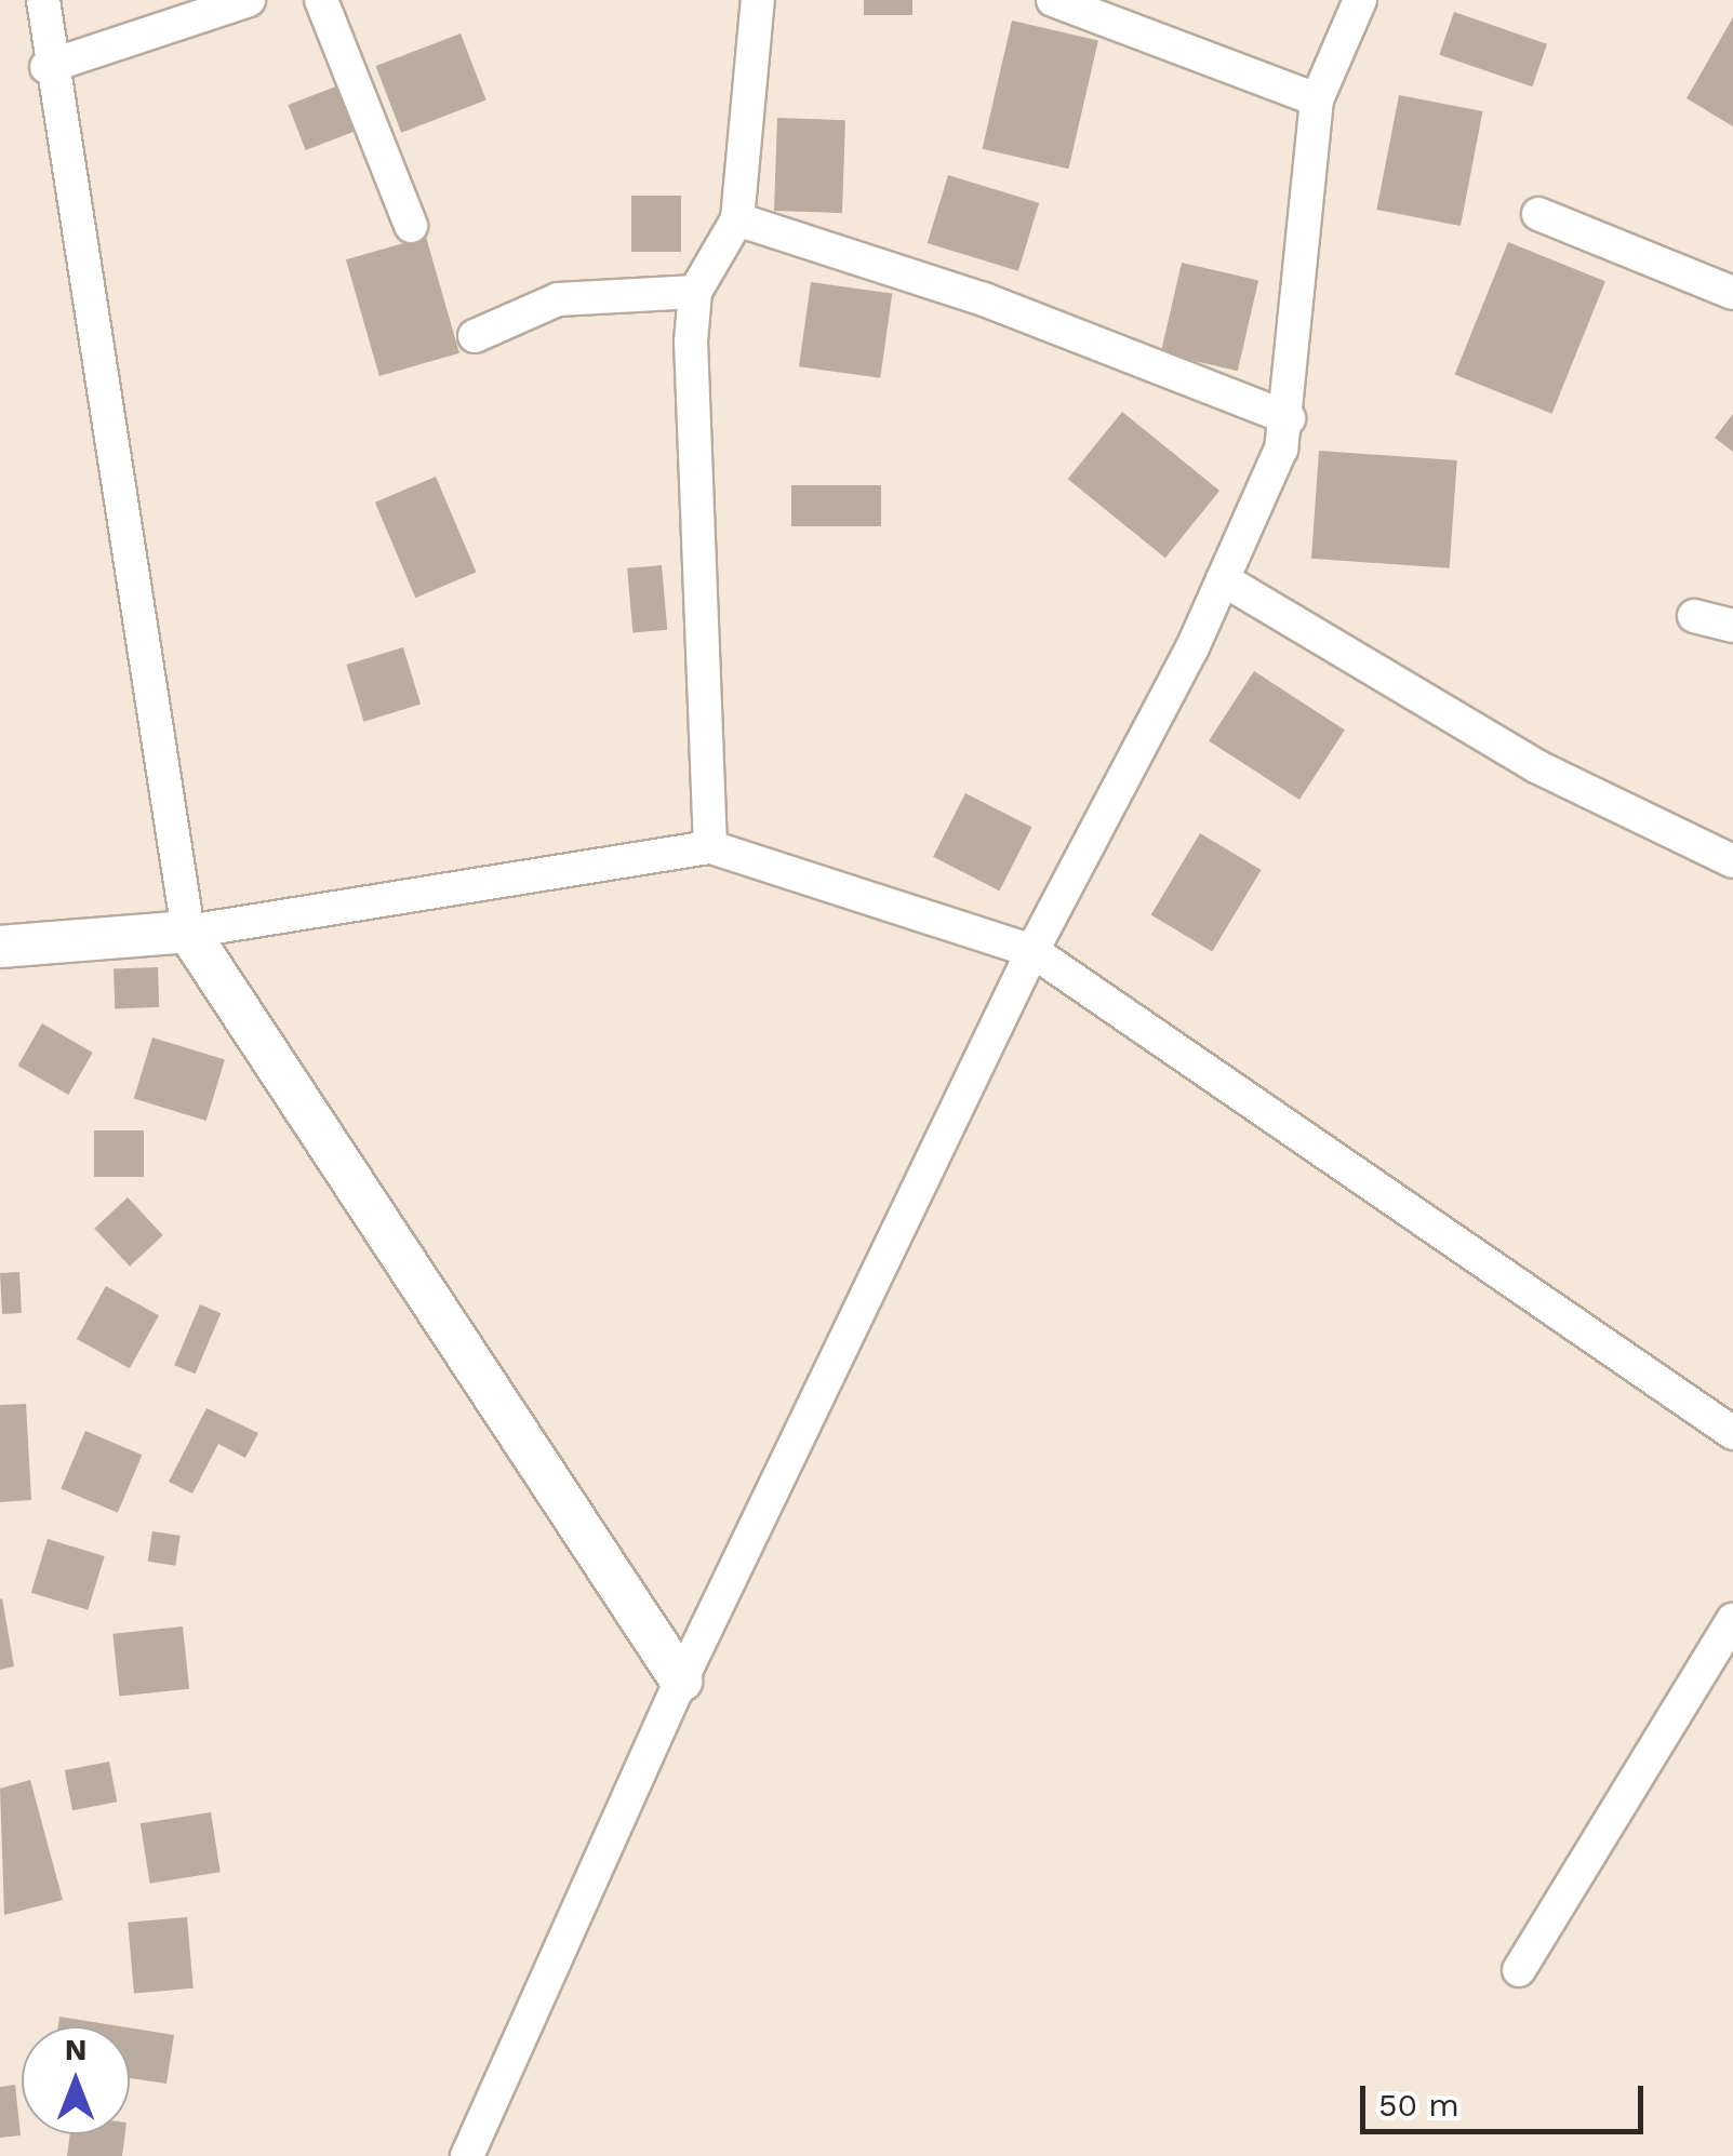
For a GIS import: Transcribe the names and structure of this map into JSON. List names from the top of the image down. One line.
{"scale_bar":"50 m","north":"top"}
